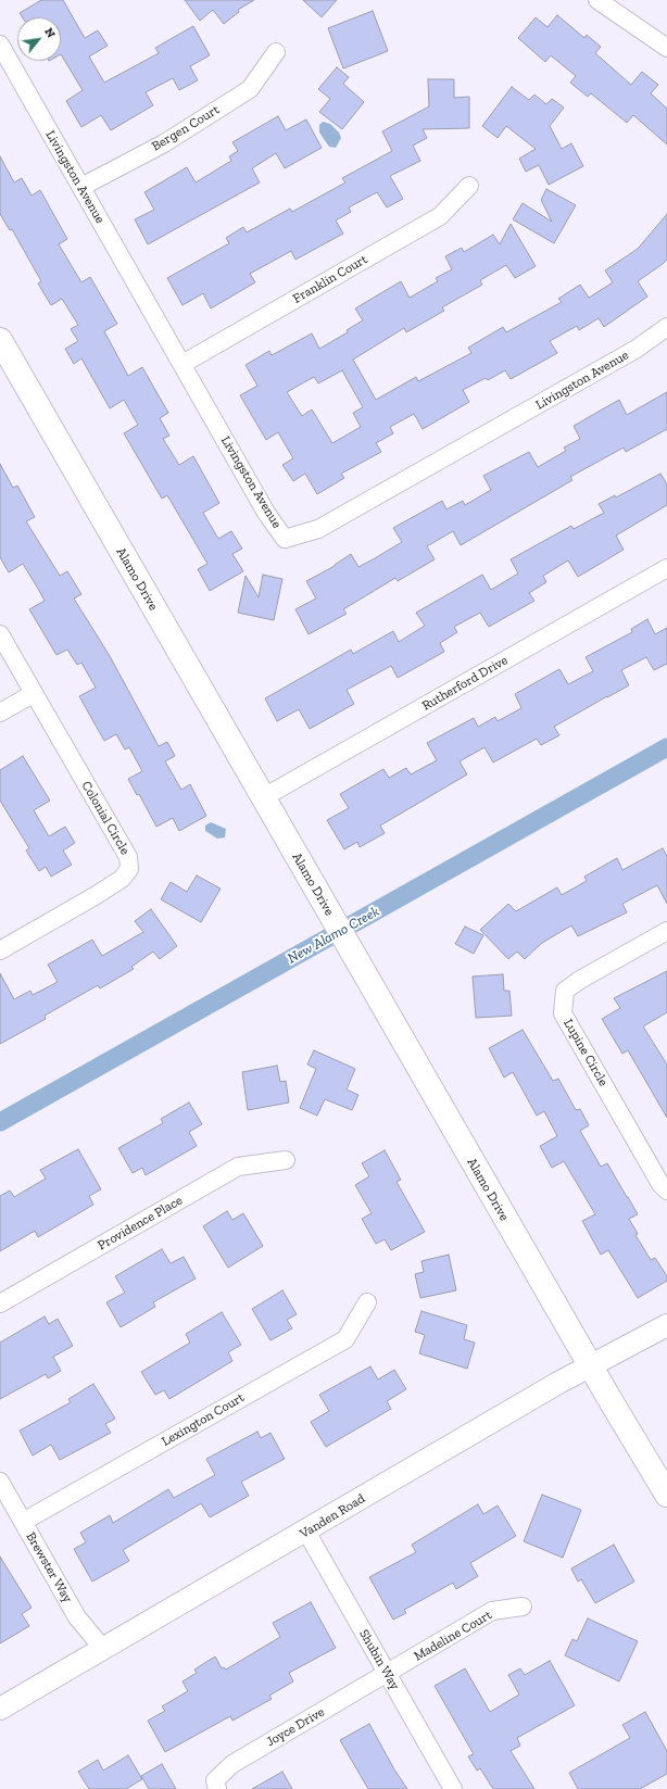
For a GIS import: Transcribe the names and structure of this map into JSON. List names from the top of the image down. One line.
{"streets":{"main road":["Alamo Drive"],"street":["Bergen Court","Livingston Avenue","Franklin Court","Rutherford Drive","Colonial Circle","Lupine Circle","Providence Place","Lexington Court","Vanden Road","Brewster Way","Madeline Court","Shubin Way","Joyce Drive"]},"crossings":[["Bergen Court","Livingston Avenue"],["Livingston Avenue","Franklin Court"],["Alamo Drive","Rutherford Drive"],["Alamo Drive","Vanden Road"],["Lexington Court","Brewster Way"],["Vanden Road","Brewster Way"],["Vanden Road","Shubin Way"],["Madeline Court","Shubin Way"],["Madeline Court","Joyce Drive"],["Shubin Way","Joyce Drive"]],"water":["New Alamo Creek"],"north":"top right"}
